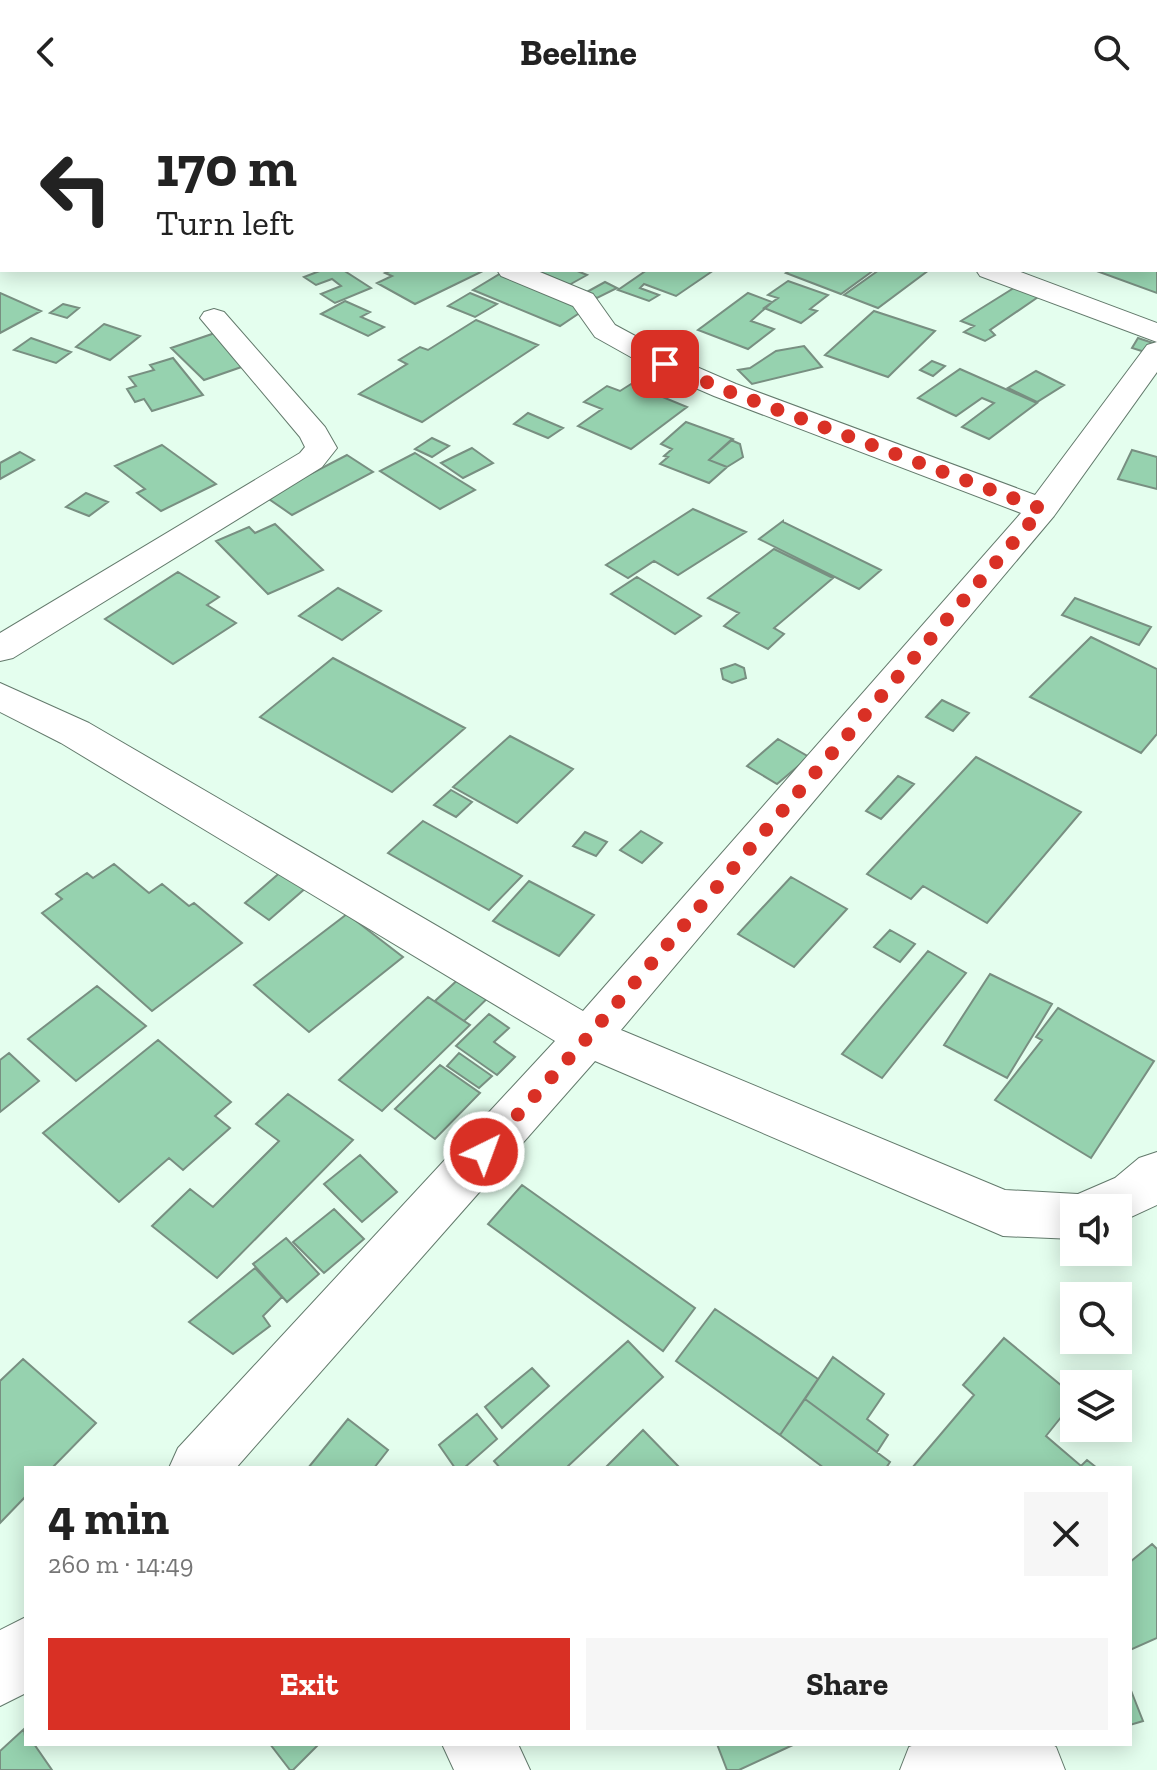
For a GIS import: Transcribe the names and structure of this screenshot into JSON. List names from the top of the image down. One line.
{"page":{"header":"Beeline","turn":["170 m","Turn left"],"heading":["4 min","260 m · 14:49"],"buttons":["Exit","Share"]}}
